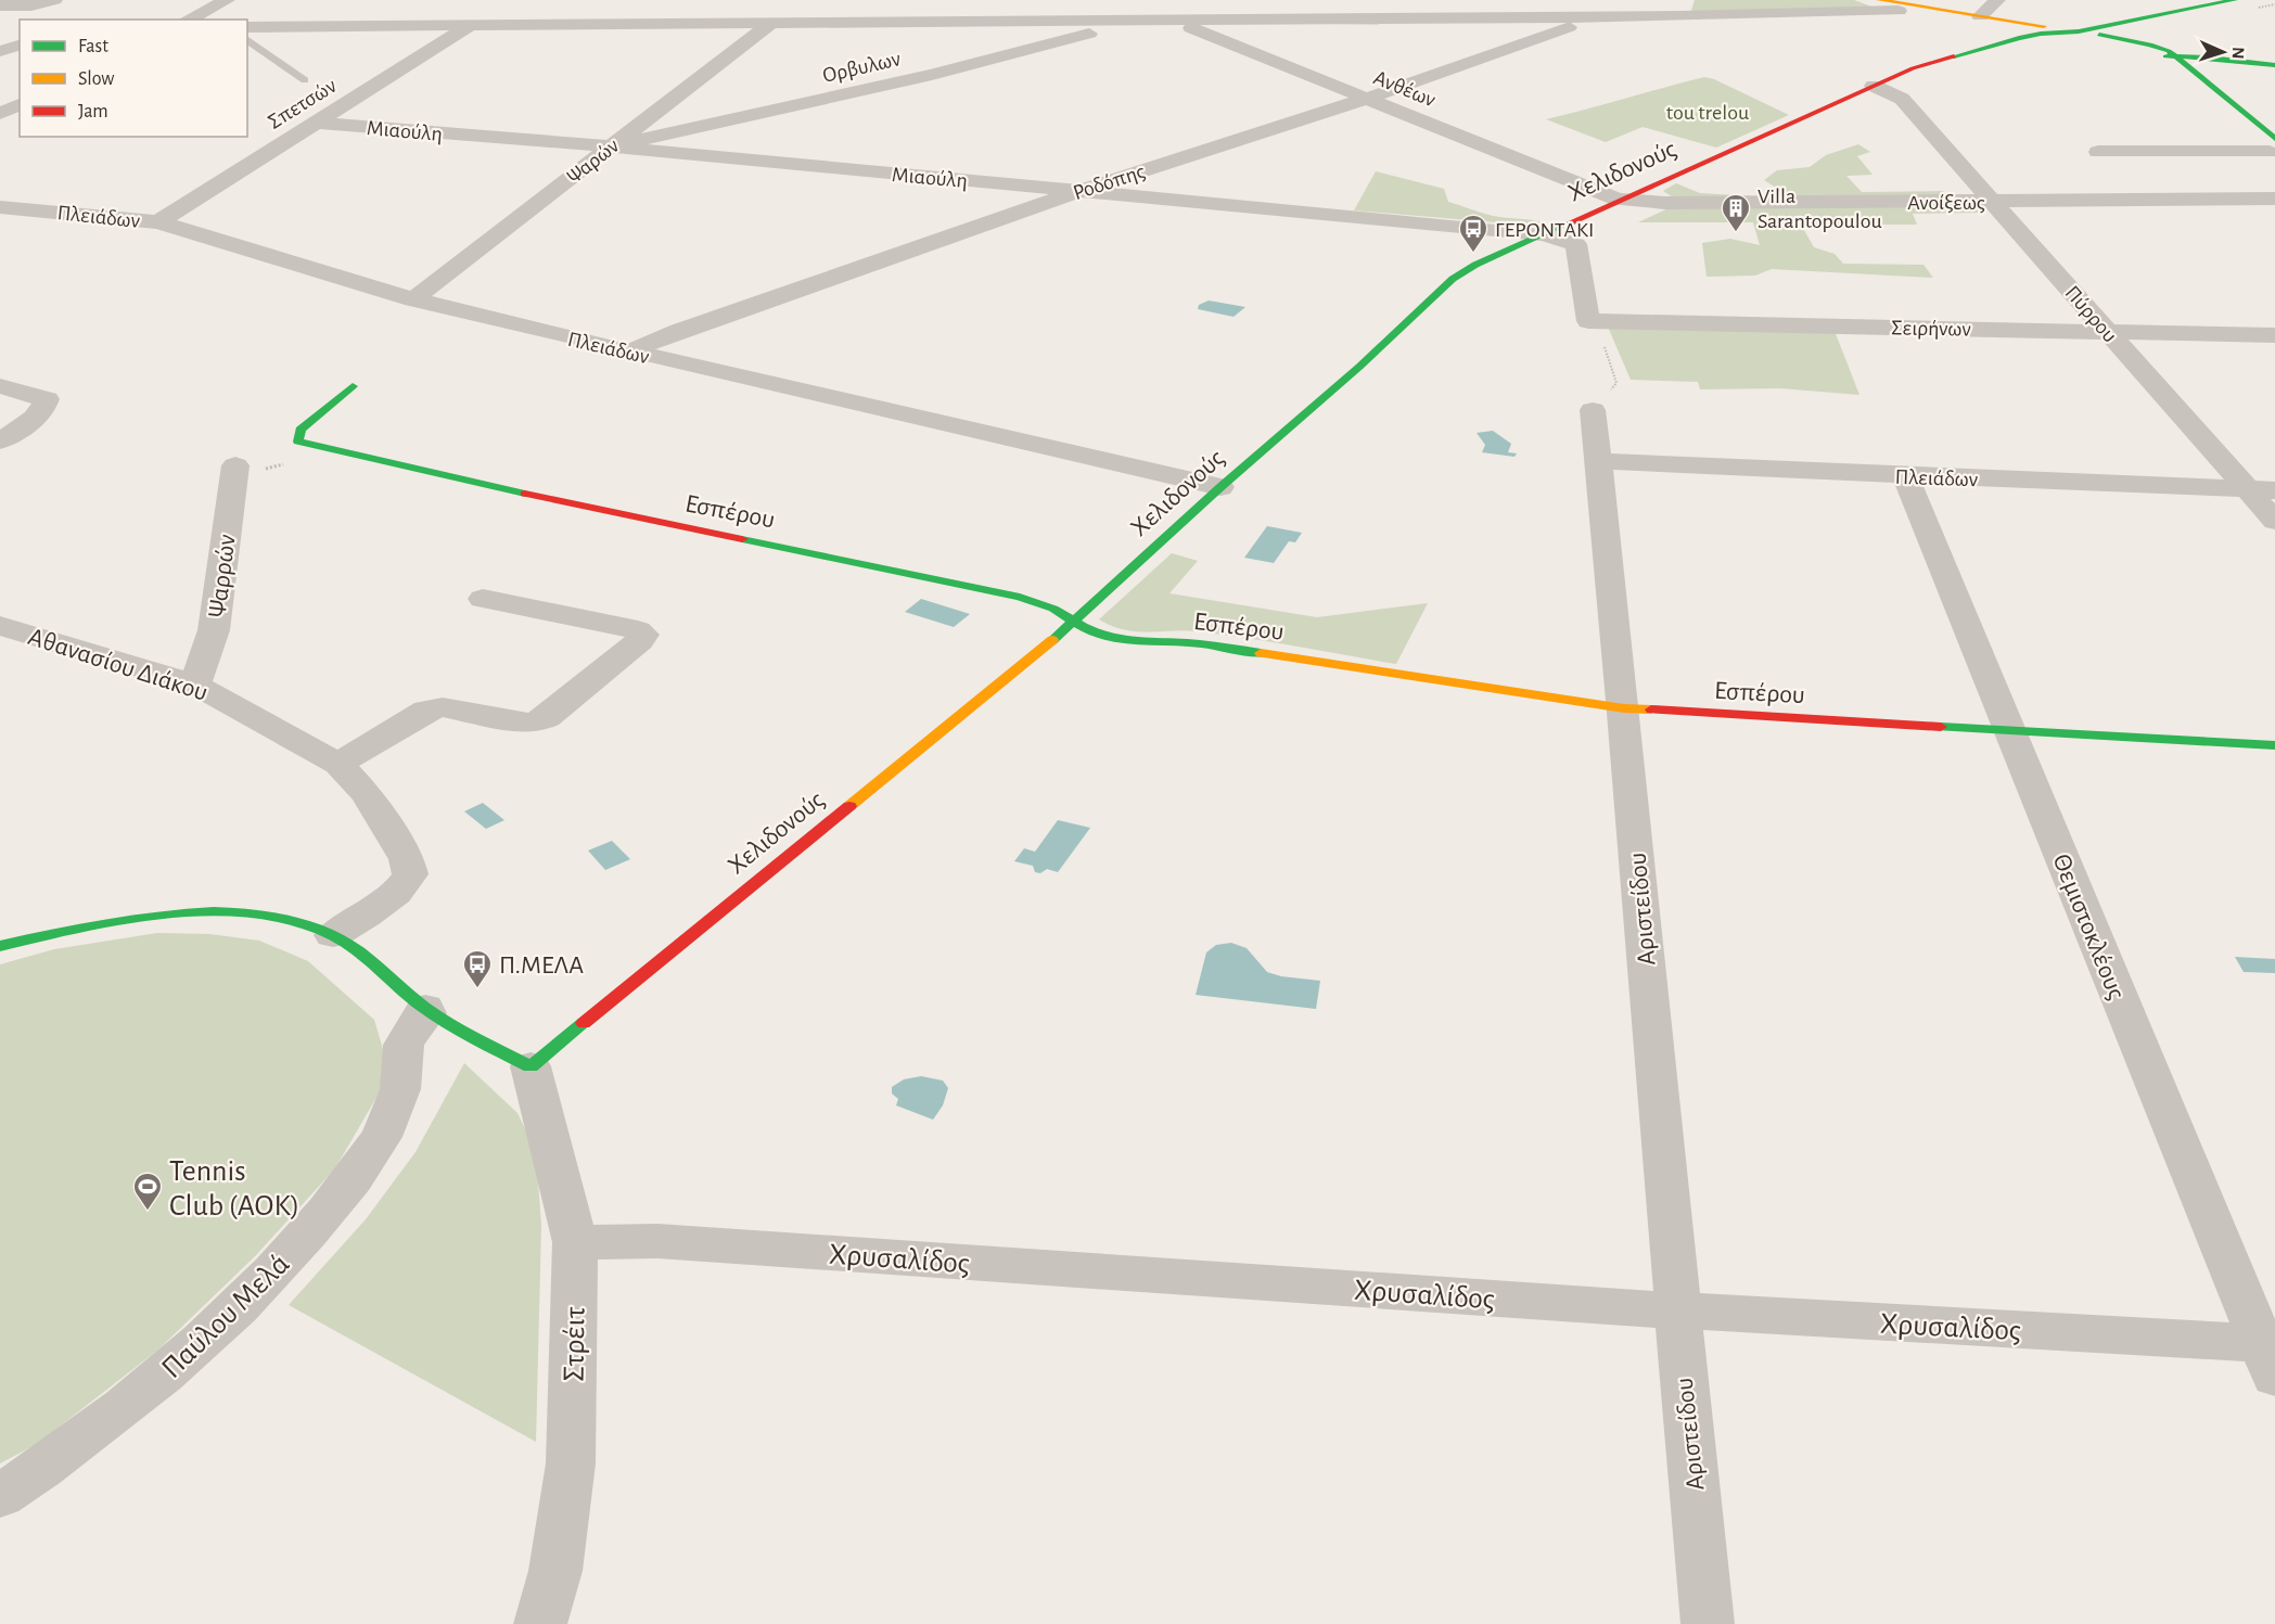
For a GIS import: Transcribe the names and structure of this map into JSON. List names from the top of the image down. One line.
{"streets":{"street":["Ορβυλων","Ανθέων","Σπετσών","Μιαούλη","Ψαρών","Χελιδονούς","Ροδόπης","Ανοίξεως","Πλειάδων","Πύρρου","Σειρήνων","Εσπέρου","Ψαρρών","Αθανασίου Διάκου","Αριστείδου","Θεμιστοκλέους","Χρυσαλίδος","Παύλου Μελά","Στρέιτ"]},"crossings":[["Ορβυλων","Μιαούλη"],["Ορβυλων","Ψαρών"],["Ανθέων","Χελιδονούς"],["Ανθέων","Ροδόπης"],["Ανθέων","Ανοίξεως"],["Σπετσών","Μιαούλη"],["Σπετσών","Πλειάδων"],["Μιαούλη","Ψαρών"],["Μιαούλη","Χελιδονούς"],["Μιαούλη","Ροδόπης"],["Ψαρών","Πλειάδων"],["Χελιδονούς","Ανοίξεως"],["Χελιδονούς","Πλειάδων"],["Χελιδονούς","Πύρρου"],["Χελιδονούς","Εσπέρου"],["Χελιδονούς","Στρέιτ"],["Ροδόπης","Πλειάδων"],["Ανοίξεως","Πύρρου"],["Πλειάδων","Πύρρου"],["Πλειάδων","Αριστείδου"],["Πλειάδων","Θεμιστοκλέους"],["Πύρρου","Σειρήνων"],["Εσπέρου","Αριστείδου"],["Εσπέρου","Θεμιστοκλέους"],["Ψαρρών","Αθανασίου Διάκου"],["Αριστείδου","Χρυσαλίδος"],["Θεμιστοκλέους","Χρυσαλίδος"],["Χρυσαλίδος","Στρέιτ"]],"parks":["tou trelou"],"places":{"building":["Villa Sarantopoulou"],"bus stop":["ΓΕΡΟΝΤΑΚΙ","Π.ΜΕΛΑ"],"sports":["Tennis Club (AOK)"]},"legend":["Fast","Slow","Jam"],"north":"right"}
